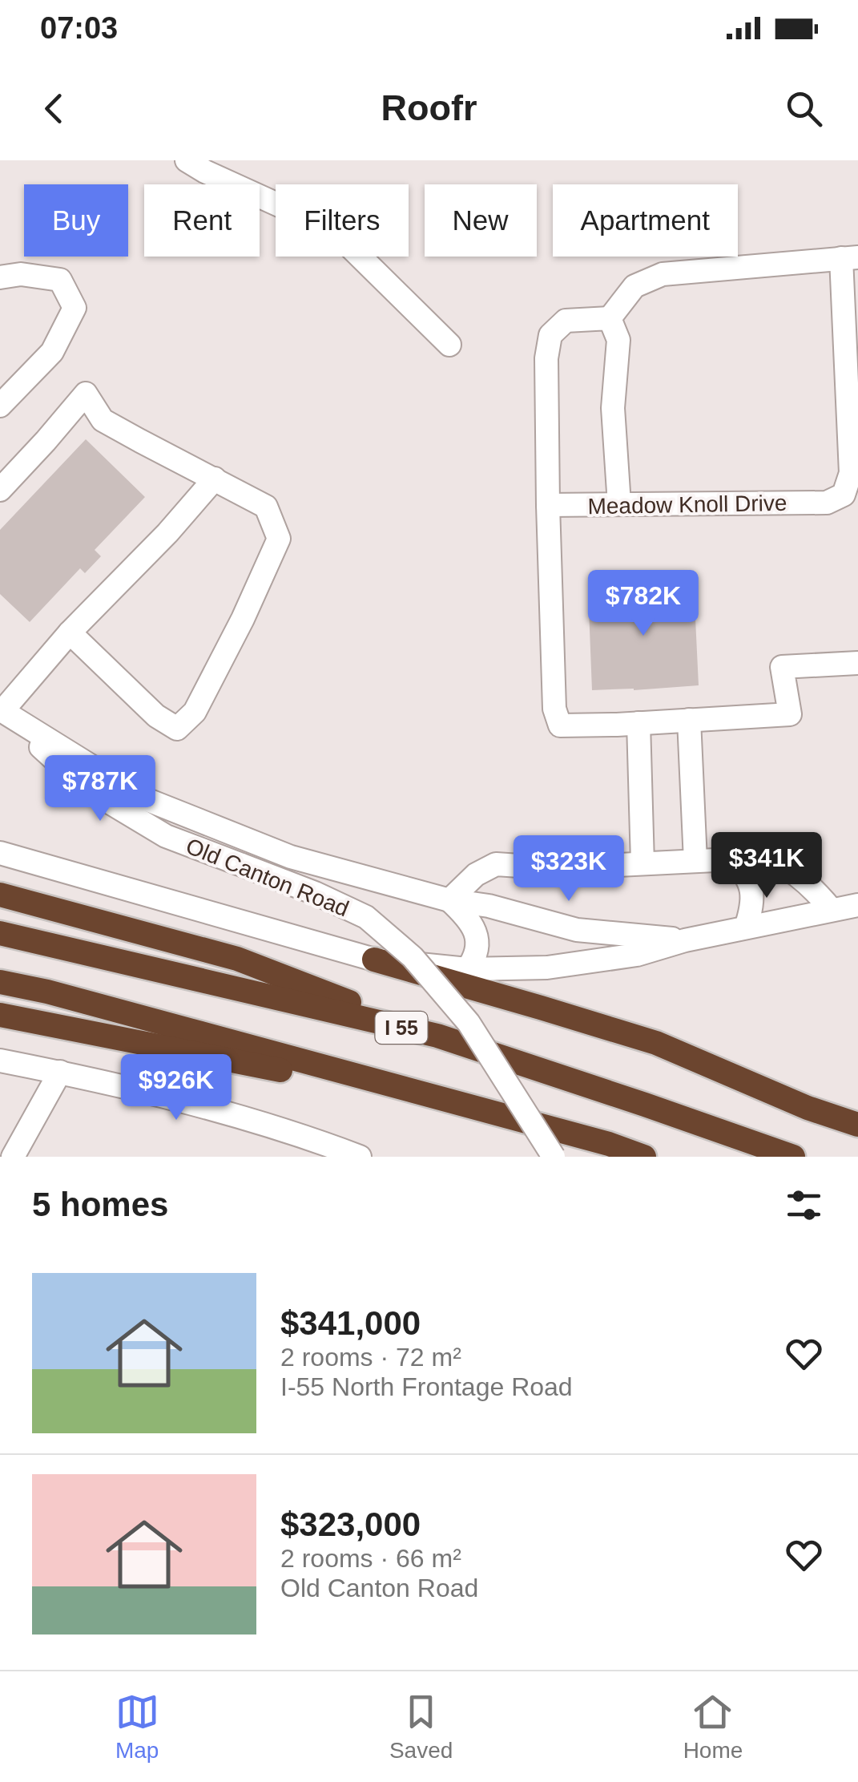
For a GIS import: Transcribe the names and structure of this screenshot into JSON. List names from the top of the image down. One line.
{"streets":{"highway":["I 55"],"street":["Meadow Knoll Drive","Old Canton Road"]},"page":{"status":"07:03","header":"Roofr","chip":["Buy","Rent","Filters","New","Apartment"],"price":["$782K","$787K","$341K","$323K","$926K"],"heading":"5 homes","list":[{"name":"$341,000","note":"2 rooms · 72 m² · I-55 North Frontage Road"},{"name":"$323,000","note":"2 rooms · 66 m² · Old Canton Road"}],"tabs":["Map","Saved","Home"]}}
